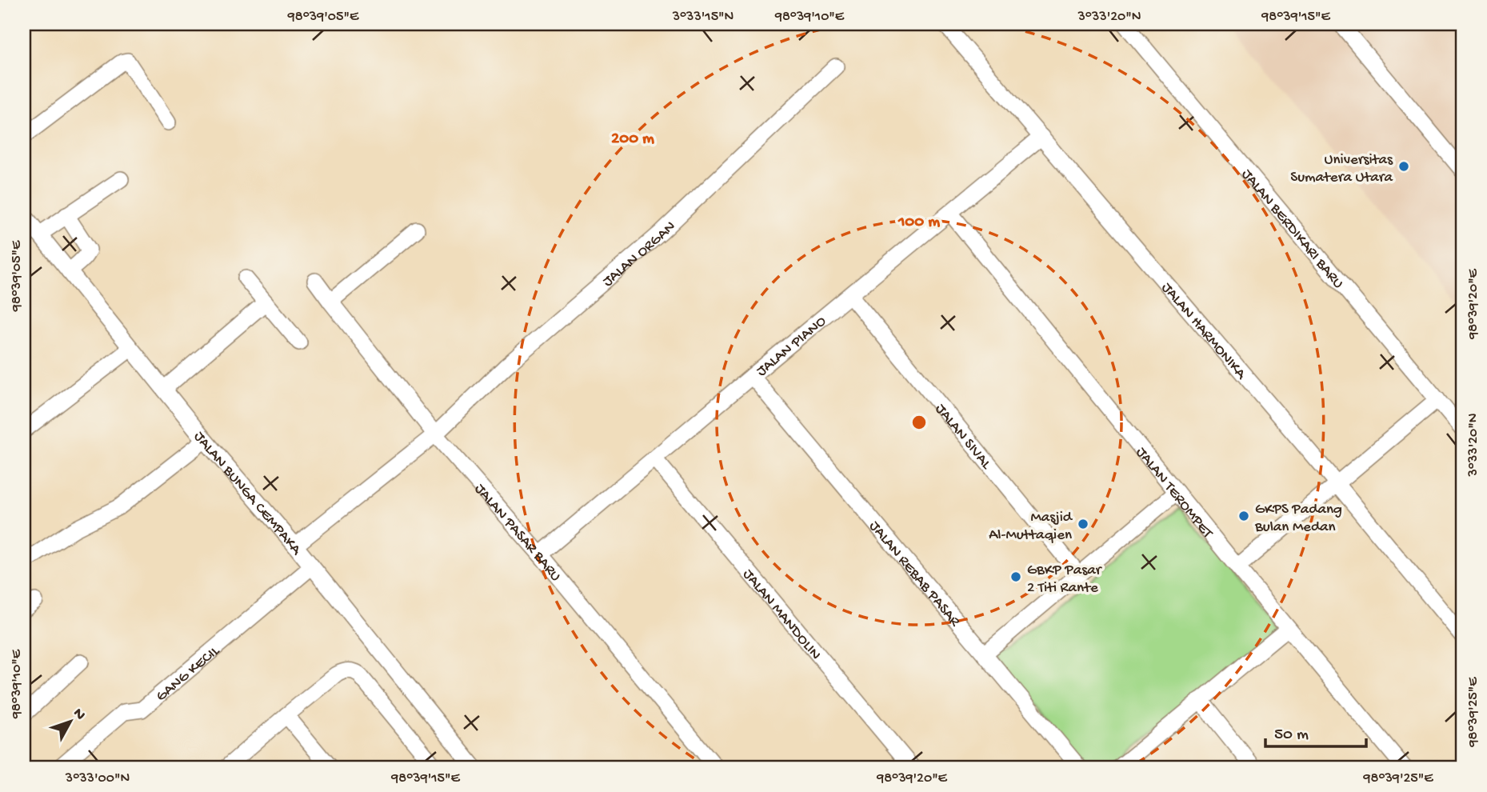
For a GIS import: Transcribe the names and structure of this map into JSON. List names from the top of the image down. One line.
{"streets":{"street":["JALAN BERDIKARI BARU","JALAN ORGAN","JALAN HARMONIKA","JALAN PIANO","JALAN SIVAL","JALAN TEROMPET","JALAN BUNGA CEMPAKA","JALAN PASAR BARU","JALAN REBAB PASAR","JALAN MANDOLIN","GANG KECIL"]},"crossings":[["JALAN ORGAN","JALAN PASAR BARU"],["JALAN HARMONIKA","JALAN PIANO"],["JALAN PIANO","JALAN SIVAL"],["JALAN PIANO","JALAN TEROMPET"],["JALAN PIANO","JALAN PASAR BARU"],["JALAN PIANO","JALAN REBAB PASAR"],["JALAN PIANO","JALAN MANDOLIN"],["JALAN BUNGA CEMPAKA","GANG KECIL"]],"places":["Universitas Sumatera Utara","GKPS Padang Bulan Medan","Masjid Al-Muttaqien","GBKP Pasar 2 Titi Rante"],"scale_bar":"50 m","north":"top right","coordinates":["98°39'05\"E","3°33'15\"N","98°39'10\"E","3°33'20\"N","98°39'15\"E","98°39'20\"E","98°39'25\"E","3°33'00\"N"],"rings":["200 m","100 m"]}
